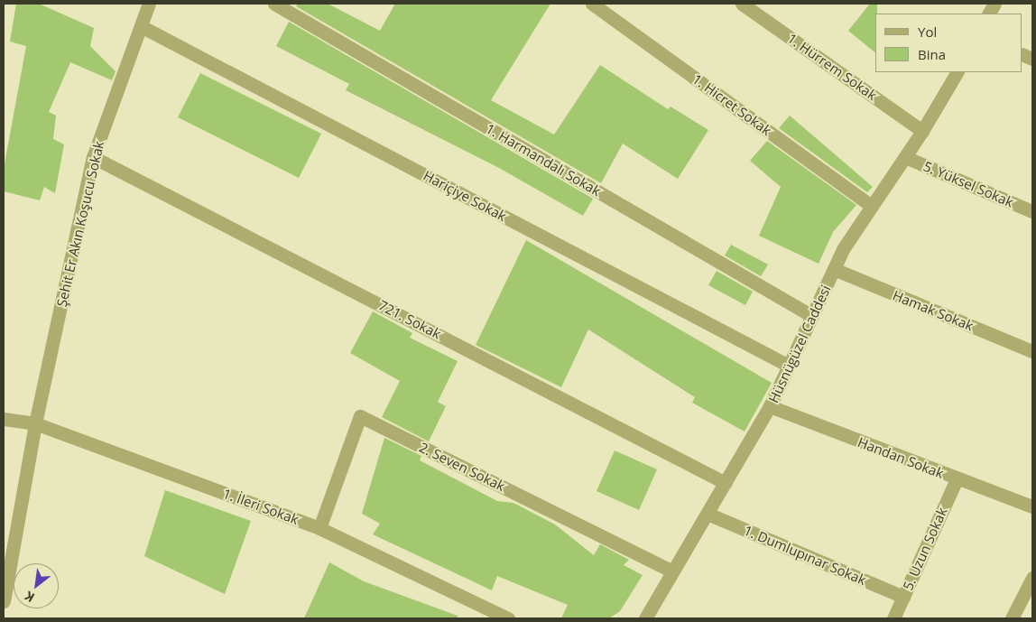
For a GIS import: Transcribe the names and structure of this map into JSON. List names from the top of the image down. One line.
{"streets":{"street":["1. Hürrem Sokak","1. Hicret Sokak","1. Harmandalı Sokak","5. Yüksel Sokak","Hariçiye Sokak","Şehit Er Akın Koşucu Sokak","Hamak Sokak","721. Sokak","Hüsnügüzel Caddesi","Handan Sokak","2. Seven Sokak","1. İleri Sokak","5. Uzun Sokak","1. Dumlupınar Sokak"]},"crossings":[["1. Hürrem Sokak","Hüsnügüzel Caddesi"],["1. Hicret Sokak","Hüsnügüzel Caddesi"],["1. Harmandalı Sokak","Hüsnügüzel Caddesi"],["5. Yüksel Sokak","Hüsnügüzel Caddesi"],["Hariçiye Sokak","Şehit Er Akın Koşucu Sokak"],["Hariçiye Sokak","Hüsnügüzel Caddesi"],["Şehit Er Akın Koşucu Sokak","721. Sokak"],["Şehit Er Akın Koşucu Sokak","1. İleri Sokak"],["Hamak Sokak","Hüsnügüzel Caddesi"],["721. Sokak","Hüsnügüzel Caddesi"],["Hüsnügüzel Caddesi","Handan Sokak"],["Hüsnügüzel Caddesi","2. Seven Sokak"],["Hüsnügüzel Caddesi","1. Dumlupınar Sokak"],["Handan Sokak","5. Uzun Sokak"],["2. Seven Sokak","1. İleri Sokak"],["5. Uzun Sokak","1. Dumlupınar Sokak"]],"legend":["Yol","Bina"],"north":"bottom left"}
